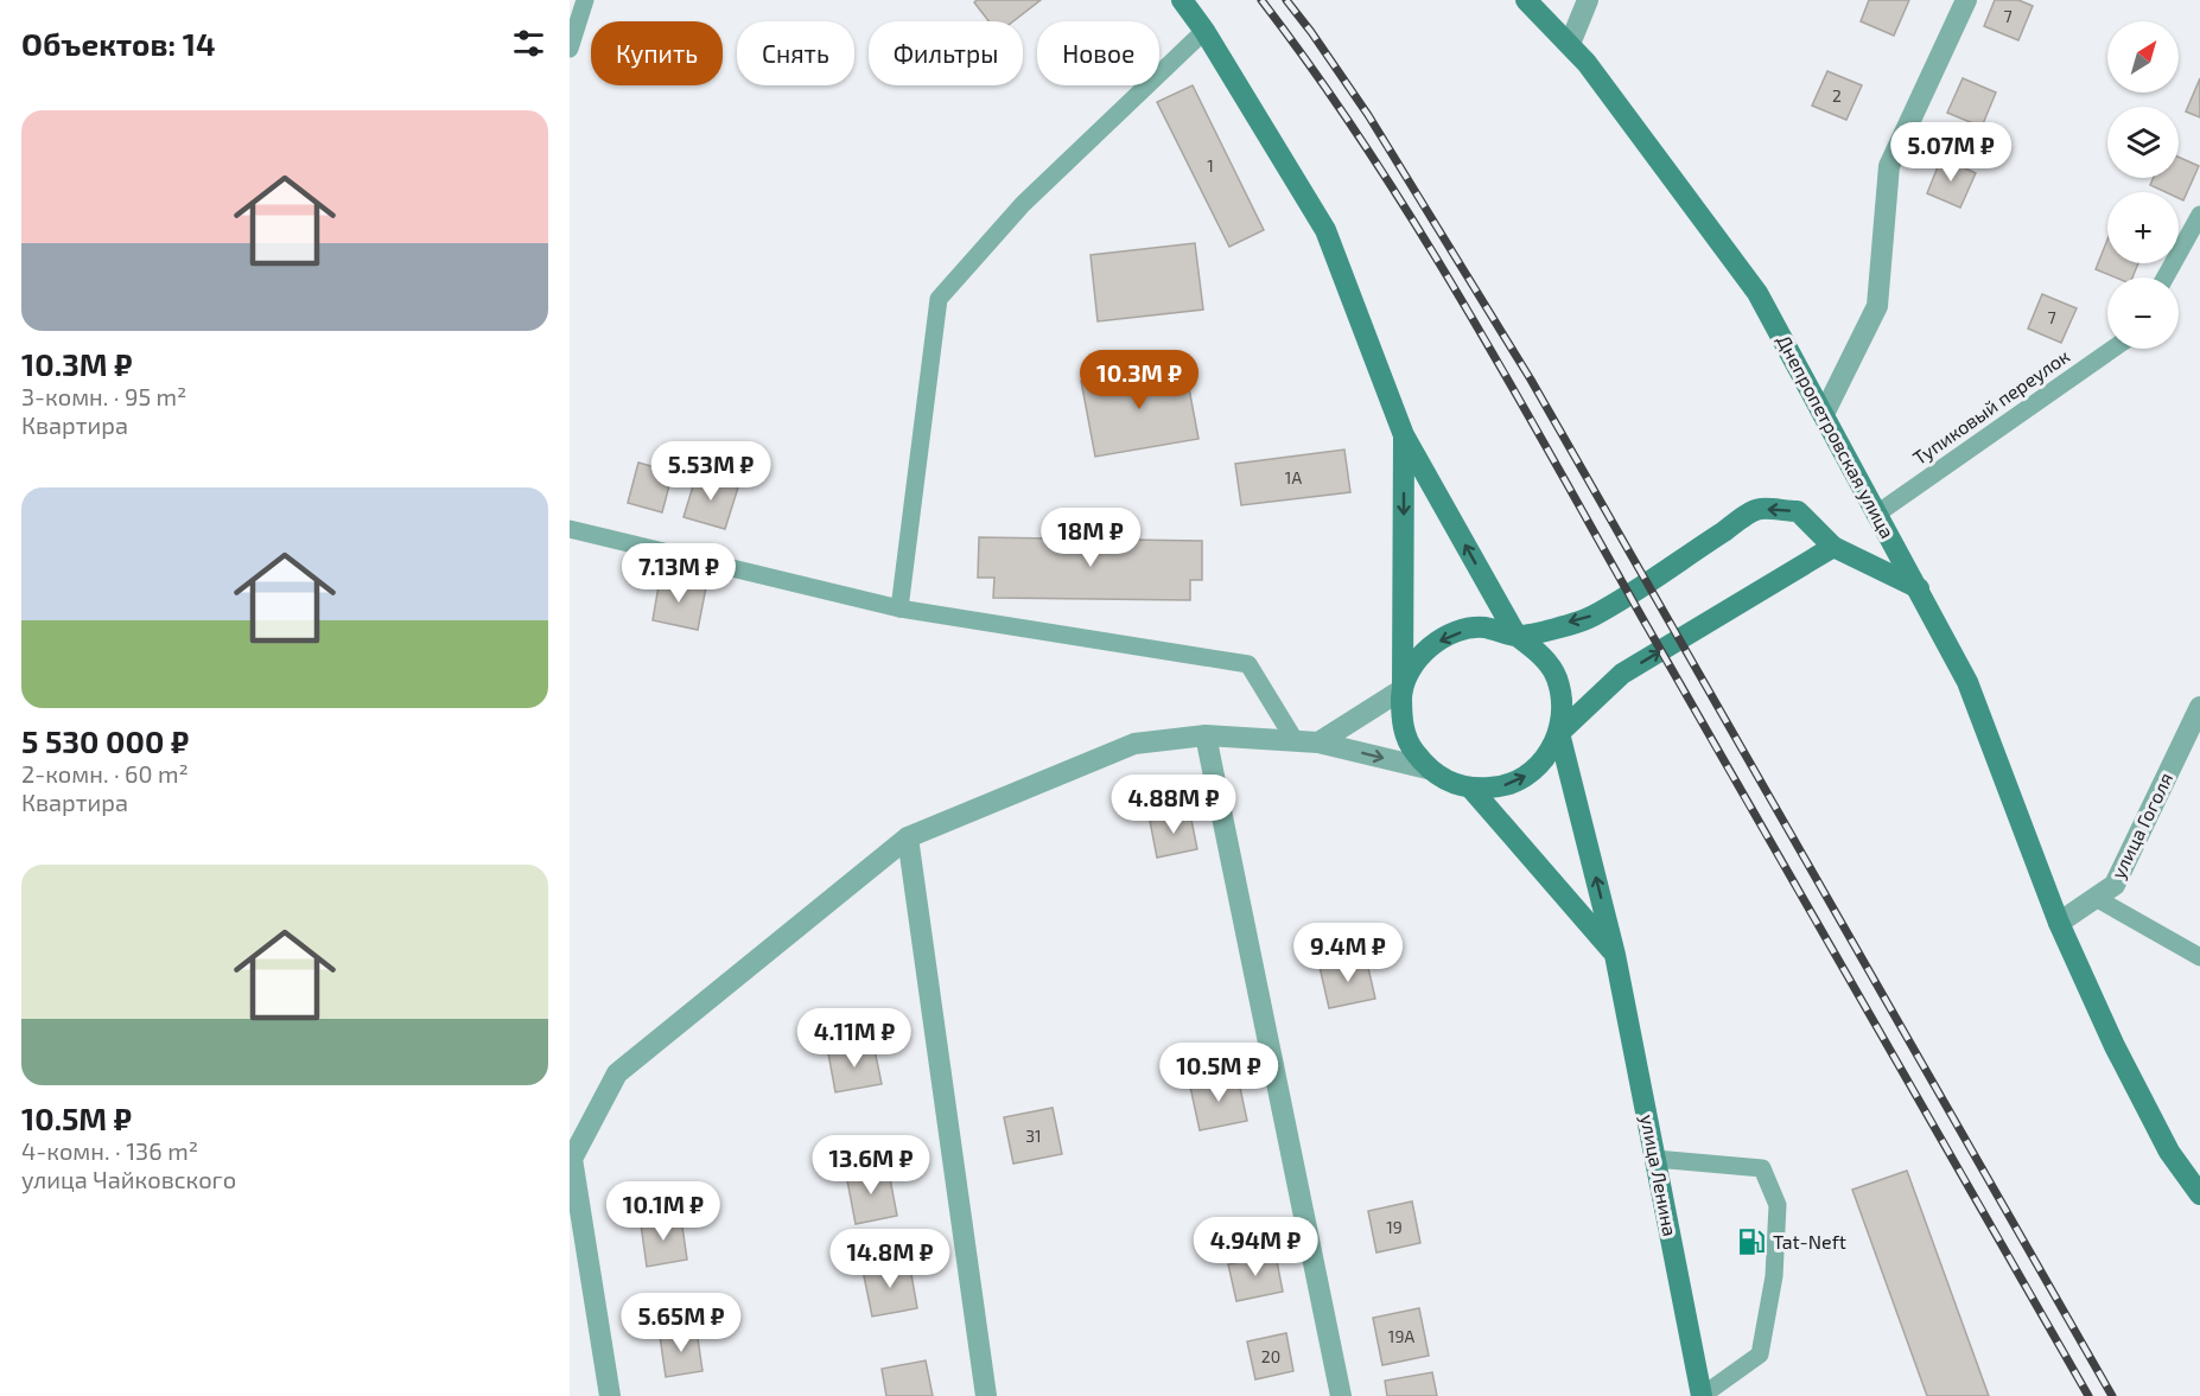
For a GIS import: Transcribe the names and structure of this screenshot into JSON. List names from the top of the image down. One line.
{"streets":{"main road":["Днепропетровская улица","улица Ленина"],"street":["улица Гоголя"],"lane":["Тупиковый переулок"]},"crossings":[["Тупиковый переулок","Днепропетровская улица"],["Днепропетровская улица","улица Гоголя"]],"places":{"fuel station":["Tat-Neft"]},"house_numbers":["7","2","1","7","1А","31","19","19А","20"],"north":"top right","page":{"heading":"Объектов: 14","map_buttons":["+","−"],"chip":["Купить","Снять","Фильтры","Новое"],"list":[{"name":"10.3M ₽","note":"3-комн. · 95 m² · Квартира"},{"name":"5 530 000 ₽","note":"2-комн. · 60 m² · Квартира"},{"name":"10.5M ₽","note":"4-комн. · 136 m² · улица Чайковского"}],"price":["5.07M ₽","10.3M ₽","5.53M ₽","18M ₽","7.13M ₽","4.88M ₽","9.4M ₽","4.11M ₽","10.5M ₽","13.6M ₽","10.1M ₽","4.94M ₽","14.8M ₽","5.65M ₽"]}}
